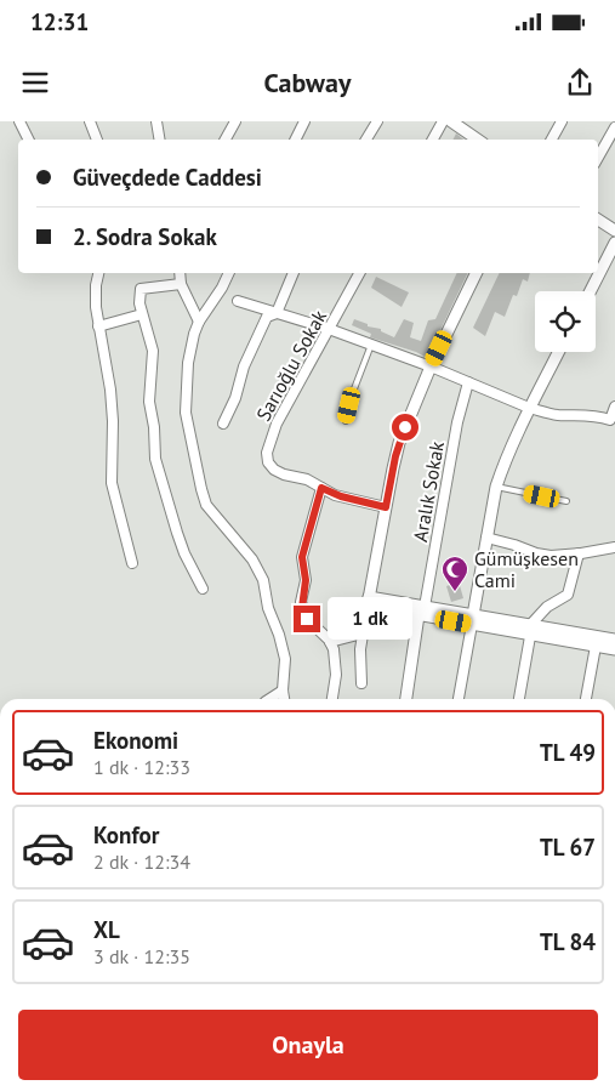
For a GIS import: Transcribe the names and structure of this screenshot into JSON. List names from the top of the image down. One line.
{"streets":{"street":["Sarıoğlu Sokak","Aralık Sokak"]},"places":{"mosque":["Gümüşkesen Cami"]},"page":{"status":"12:31","header":"Cabway","banner":["Güveçdede Caddesi","2. Sodra Sokak"],"bubble":"1 dk","list":[{"name":"Ekonomi","note":"1 dk · 12:33","value":"TL 49"},{"name":"Konfor","note":"2 dk · 12:34","value":"TL 67"},{"name":"XL","note":"3 dk · 12:35","value":"TL 84"}],"buttons":"Onayla"}}
